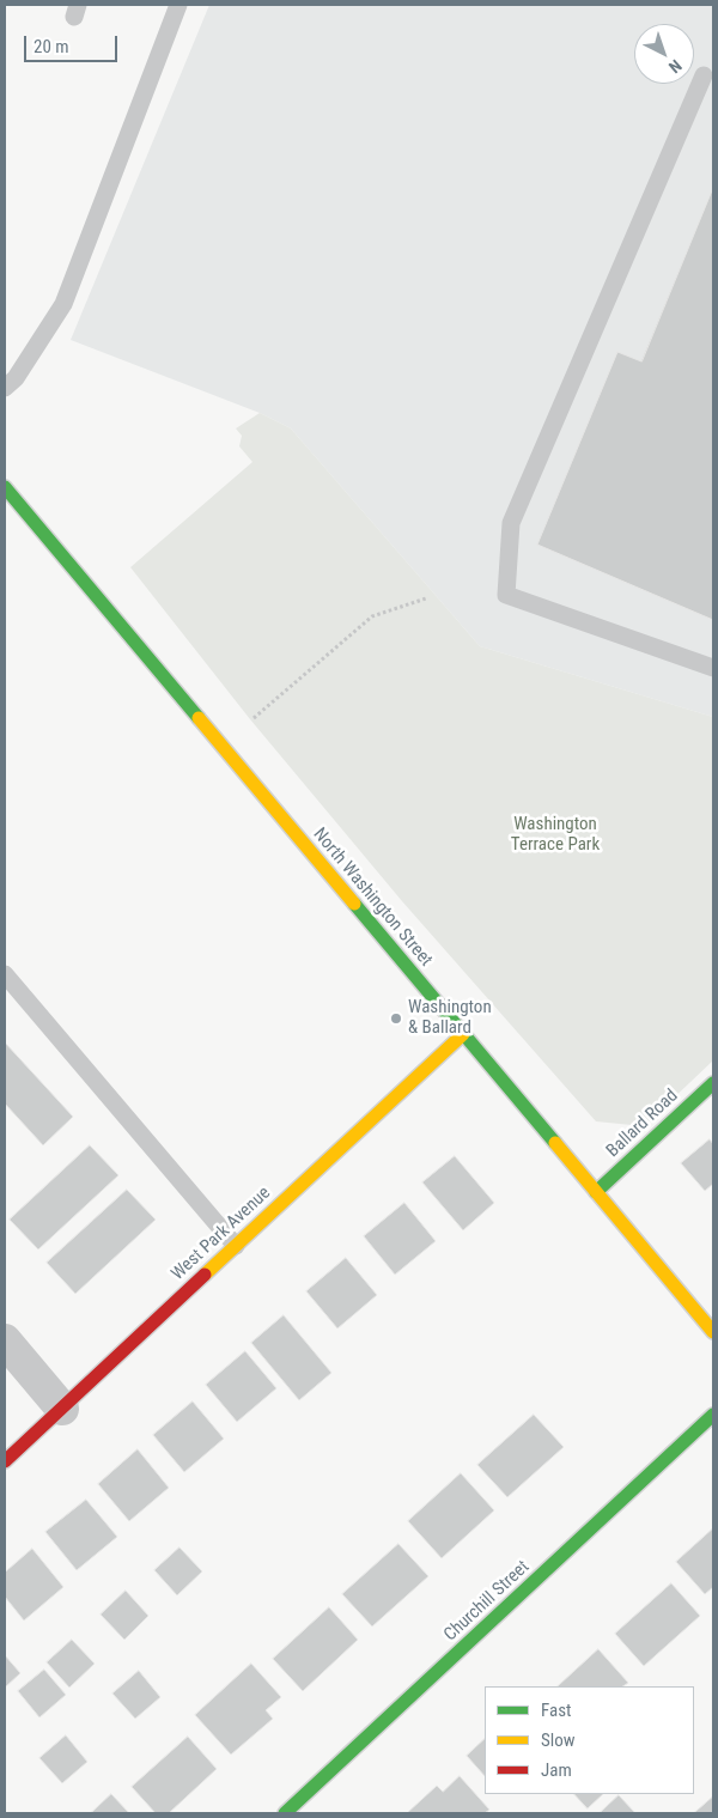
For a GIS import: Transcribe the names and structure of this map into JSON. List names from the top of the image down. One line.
{"streets":{"street":["North Washington Street","Ballard Road","West Park Avenue","Churchill Street"]},"crossings":[["North Washington Street","Ballard Road"],["North Washington Street","West Park Avenue"]],"parks":["Washington Terrace Park"],"places":["Washington & Ballard"],"legend":["Fast","Slow","Jam"],"scale_bar":"20 m","north":"bottom right"}
